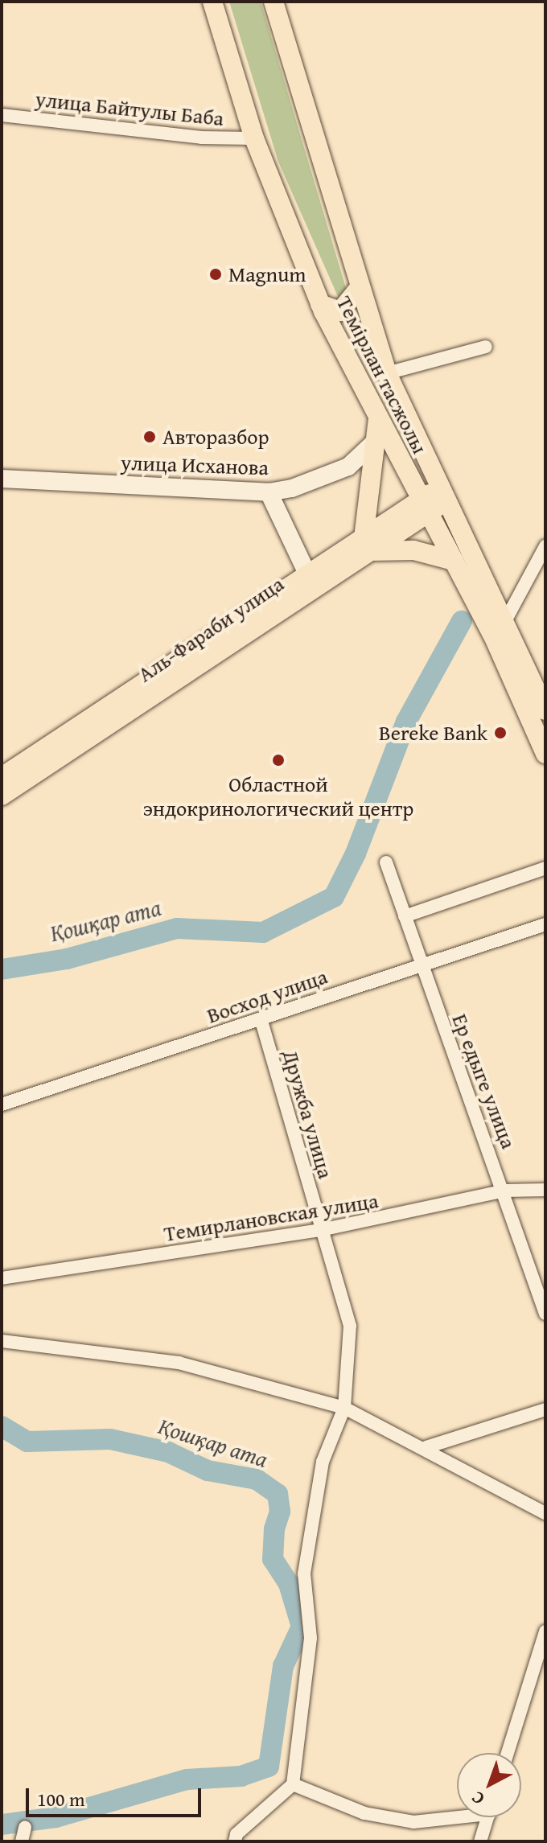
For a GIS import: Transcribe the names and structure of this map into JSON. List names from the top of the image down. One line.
{"streets":{"main road":["Темірлан тасжолы","улица Исханова","Аль-Фараби улица"],"street":["улица Байтулы Баба","Восход улица","Ер едыге улица","Дружба улица","Темирлановская улица"]},"crossings":[["улица Байтулы Баба","Темірлан тасжолы"],["Темірлан тасжолы","Аль-Фараби улица"],["Восход улица","Ер едыге улица"],["Восход улица","Дружба улица"],["Ер едыге улица","Темирлановская улица"],["Дружба улица","Темирлановская улица"]],"water":["Қошқар ата"],"places":["Magnum","Авторазбор","Bereke Bank","Областной эндокринологический центр"],"scale_bar":"100 m","north":"bottom left"}
